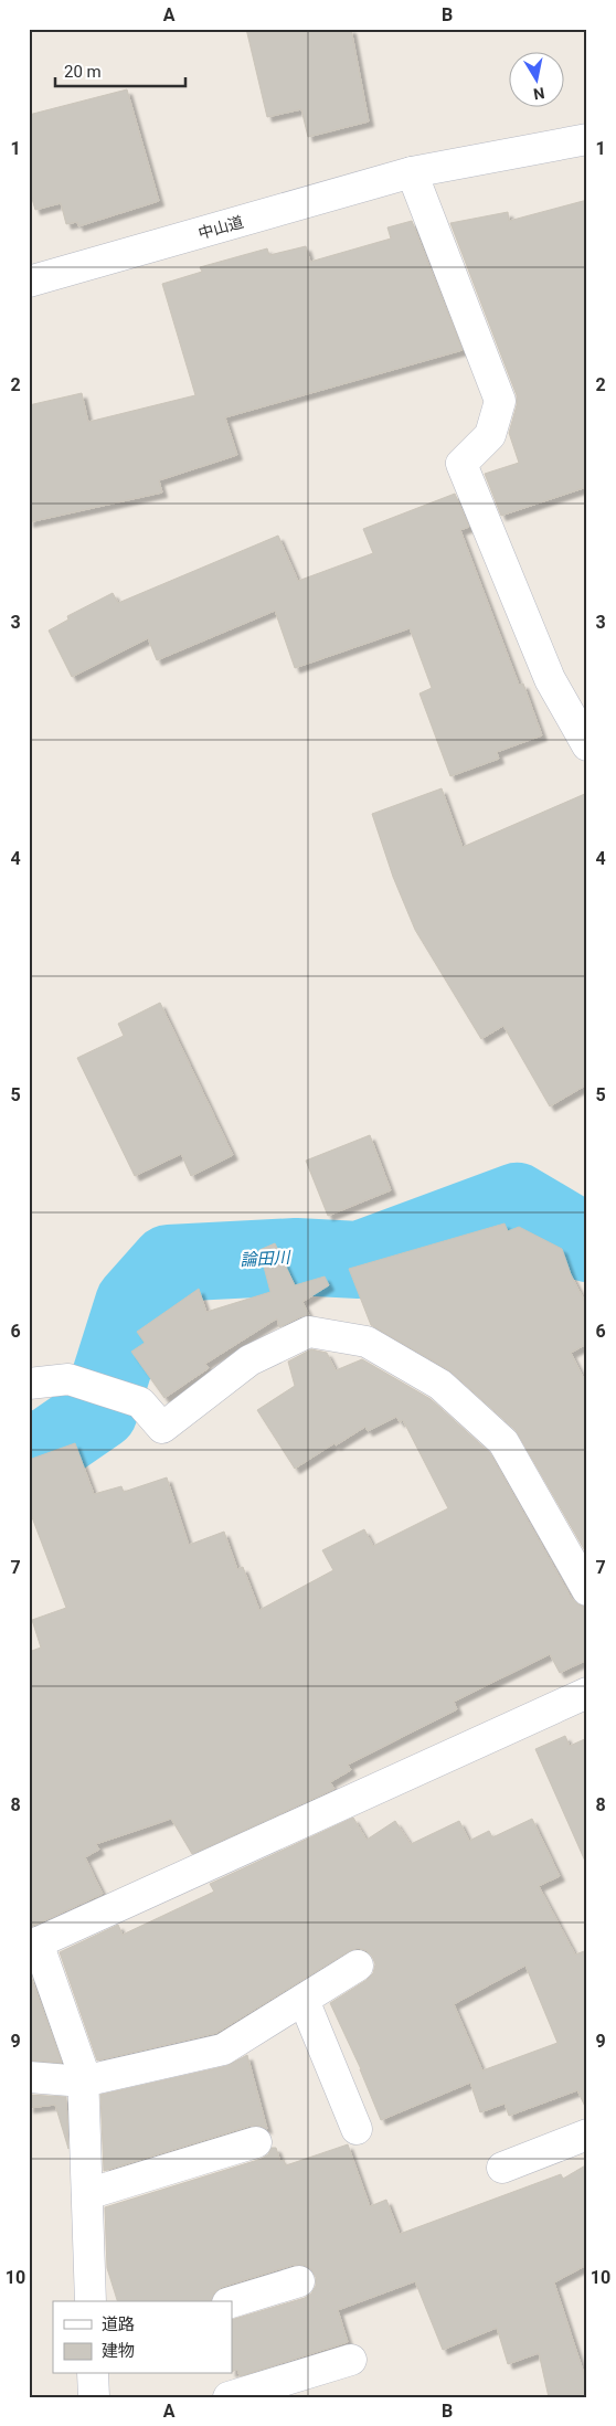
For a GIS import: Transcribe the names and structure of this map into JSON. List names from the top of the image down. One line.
{"streets":{"street":["中山道"]},"water":["論田川"],"legend":["道路","建物"],"scale_bar":"20 m","north":"bottom","grid":{"columns":["A","B"],"rows":["1","2","3","4","5","6","7","8","9","10"]}}
